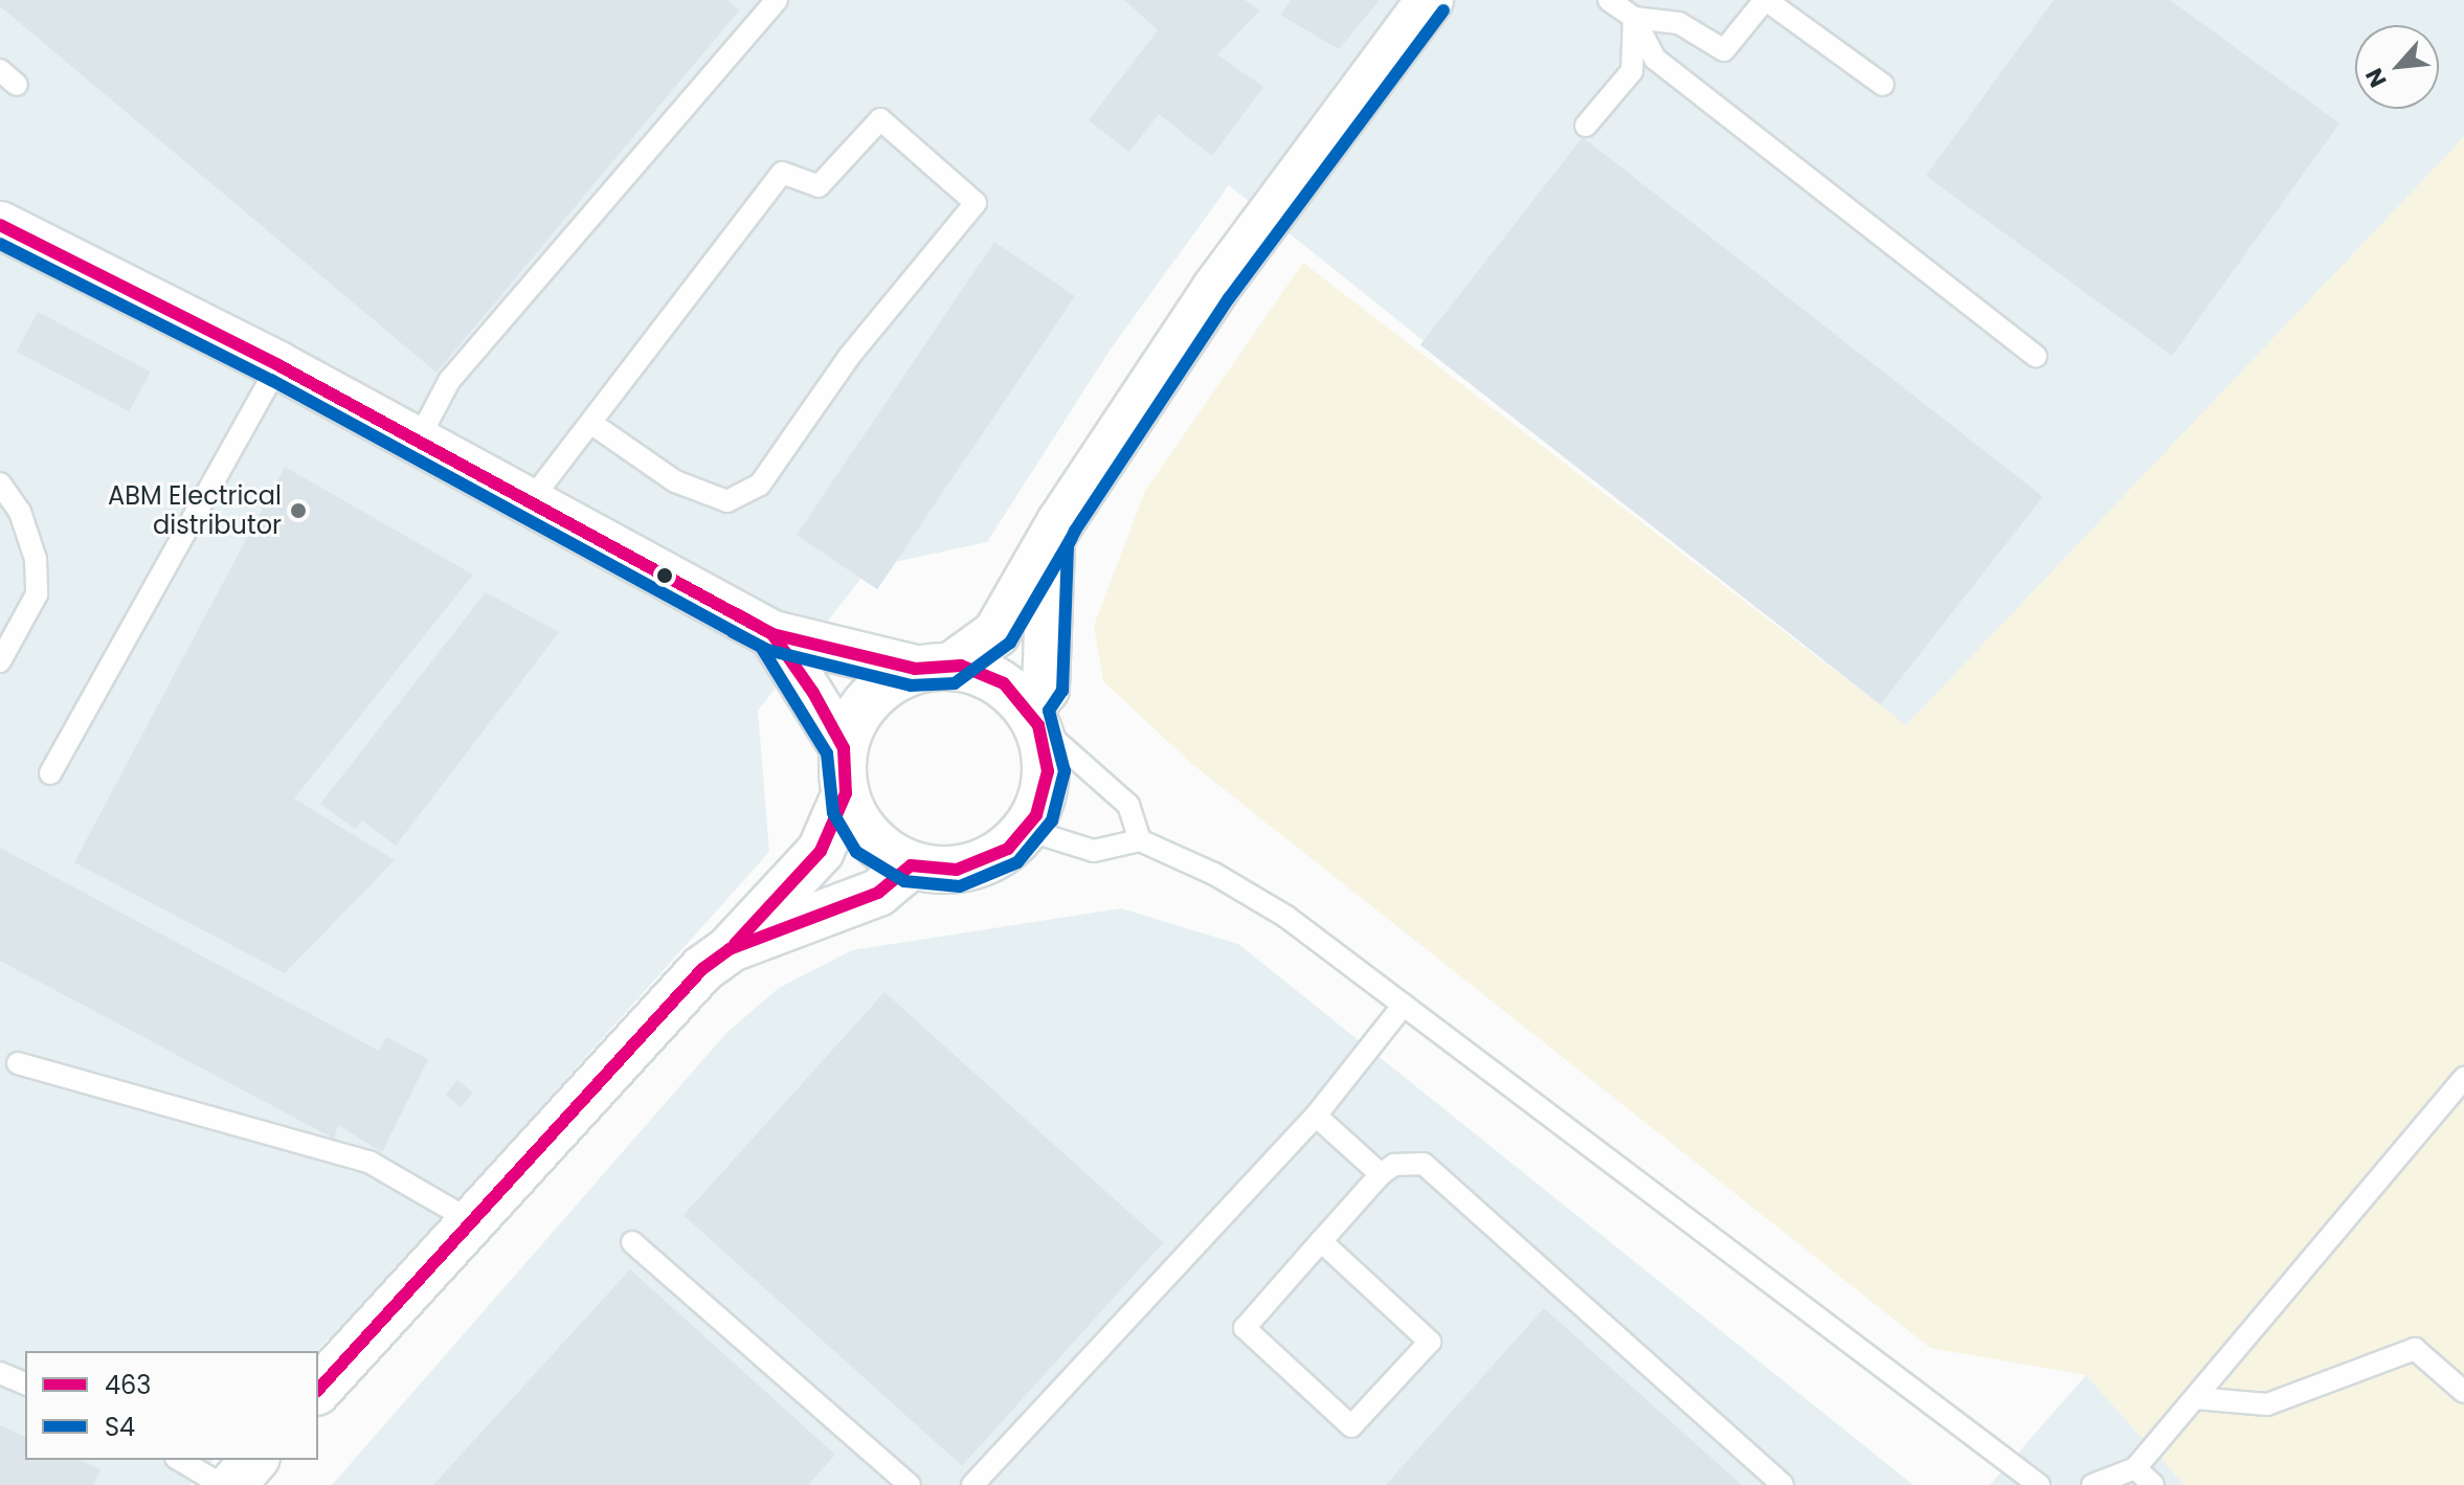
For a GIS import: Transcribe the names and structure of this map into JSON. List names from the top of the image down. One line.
{"places":["ABM Electrical distributor"],"lines":["transit line S4","transit line 463"],"legend":["463","S4"],"north":"bottom left"}
